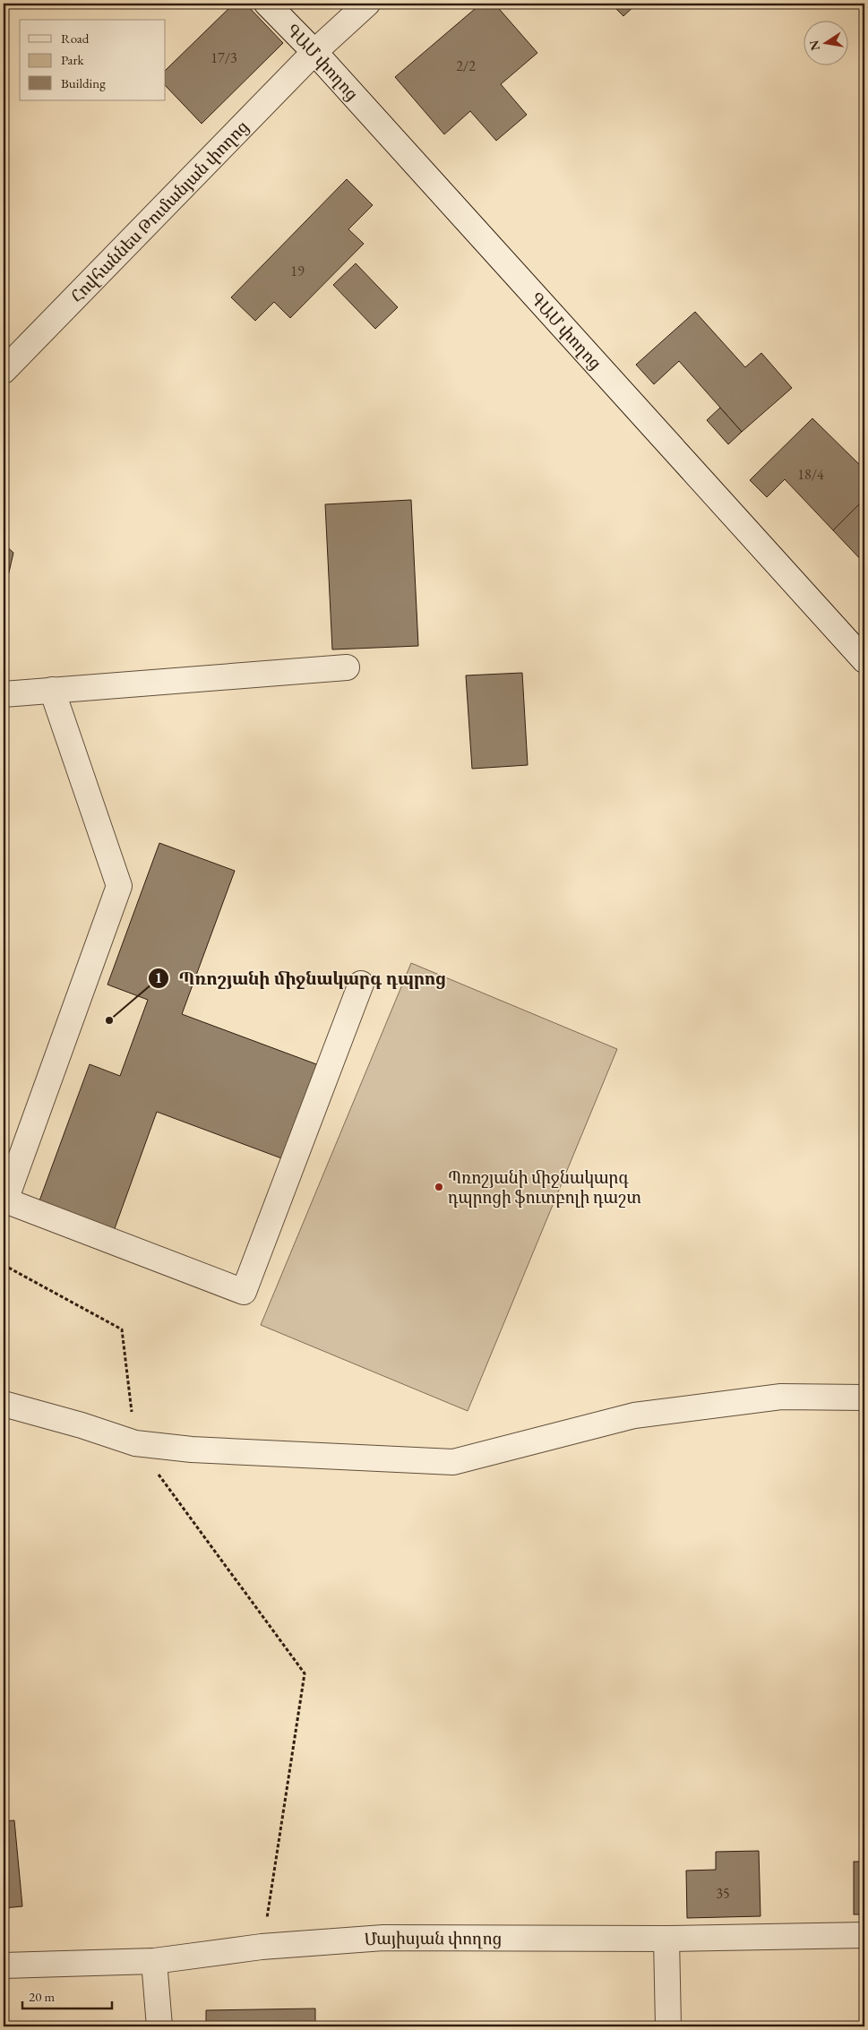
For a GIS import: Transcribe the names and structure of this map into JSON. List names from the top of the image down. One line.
{"streets":{"street":["ԳԱՄ փողոց","Հովհաննես Թումանյան փողոց","Մայիսյան փողոց"]},"crossings":[["ԳԱՄ փողոց","Հովհաննես Թումանյան փողոց"]],"places":["Պռոշյանի միջնակարգ դպրոց","Պռոշյանի միջնակարգ դպրոցի ֆուտբոլի դաշտ"],"house_numbers":["17/3","2/2","19","18/4","35"],"legend":["Road","Park","Building"],"scale_bar":"20 m","north":"left"}
